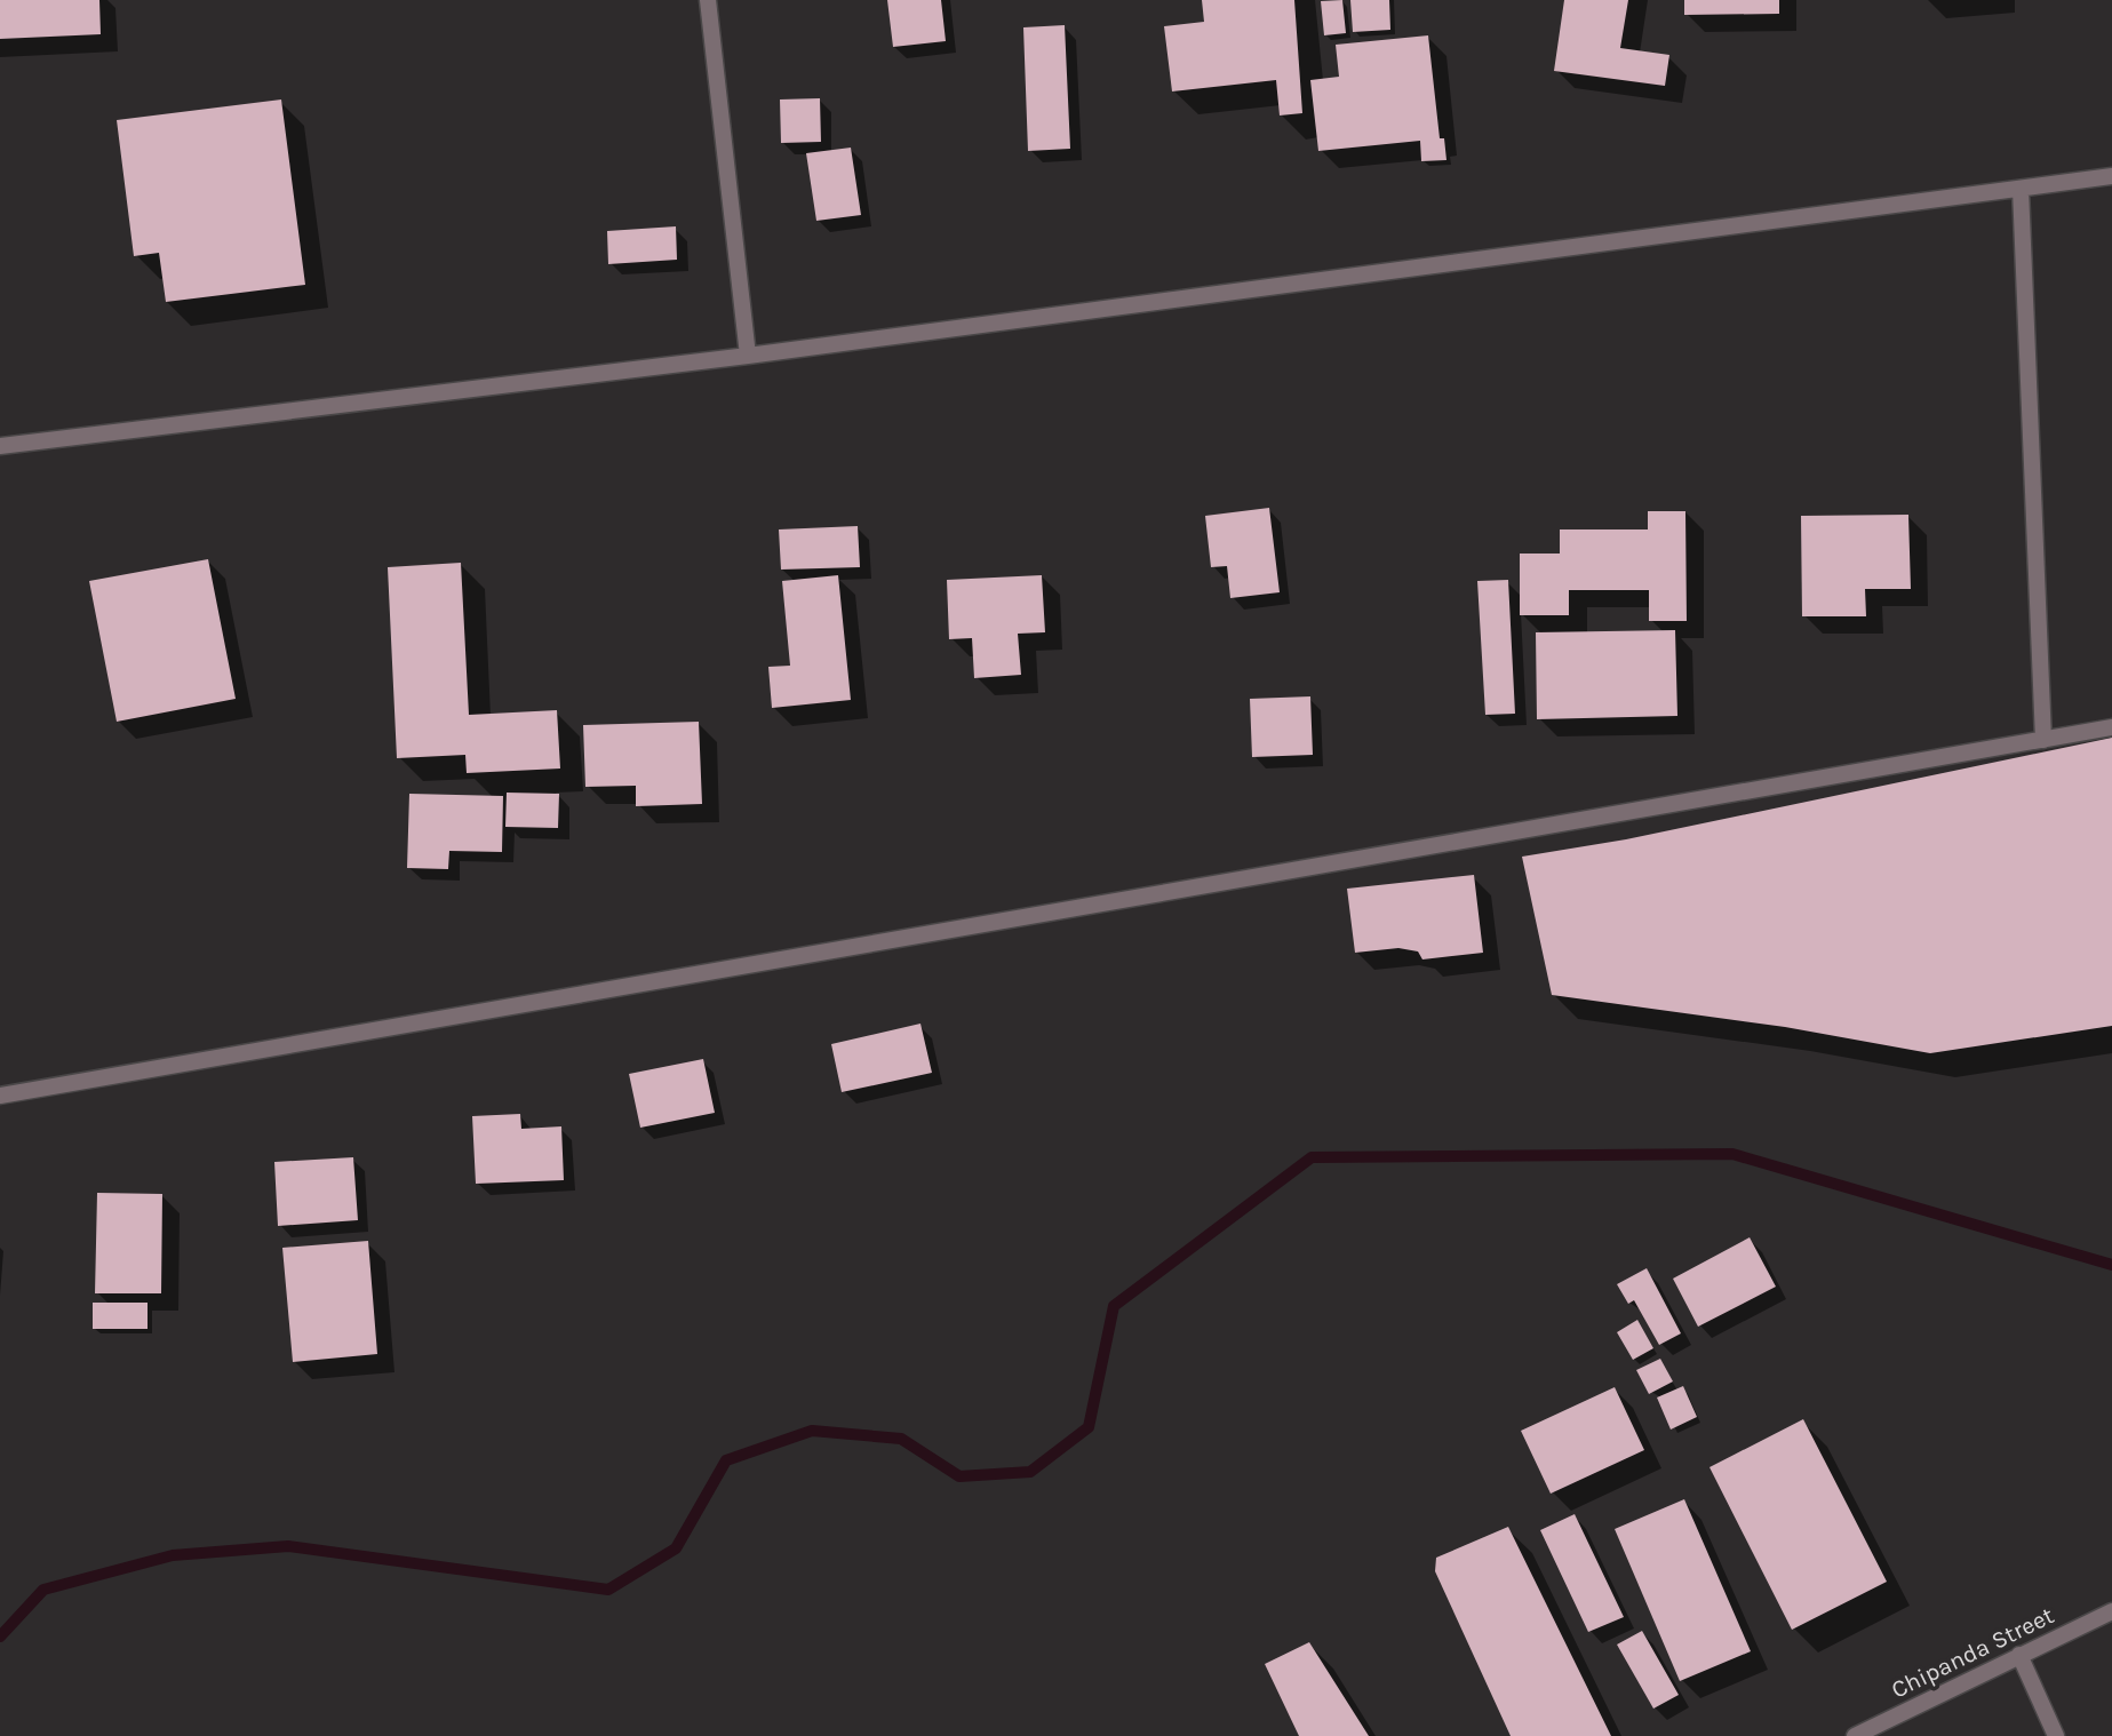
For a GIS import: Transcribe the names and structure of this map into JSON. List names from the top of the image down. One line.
{"streets":{"street":["Chipanda Street"]}}
